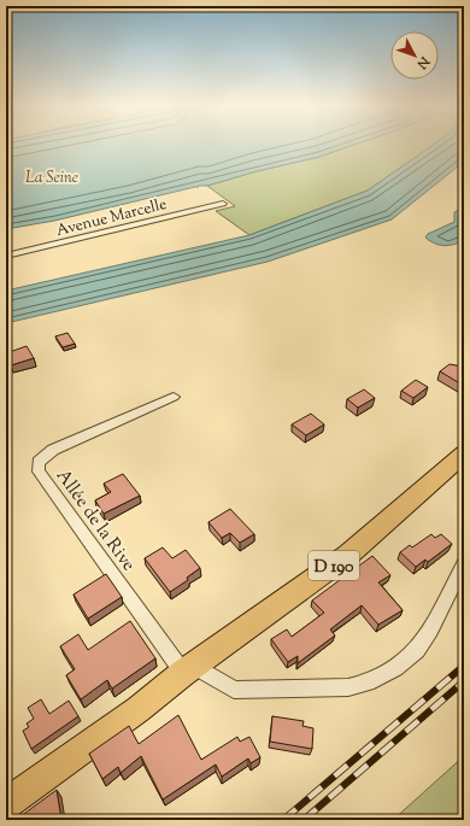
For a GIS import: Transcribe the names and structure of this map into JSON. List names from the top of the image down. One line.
{"streets":{"main road":["D 190"],"street":["Avenue Marcelle","Allée de la Rive"]},"crossings":[["Allée de la Rive","D 190"]],"water":["La Seine"],"north":"bottom right"}
